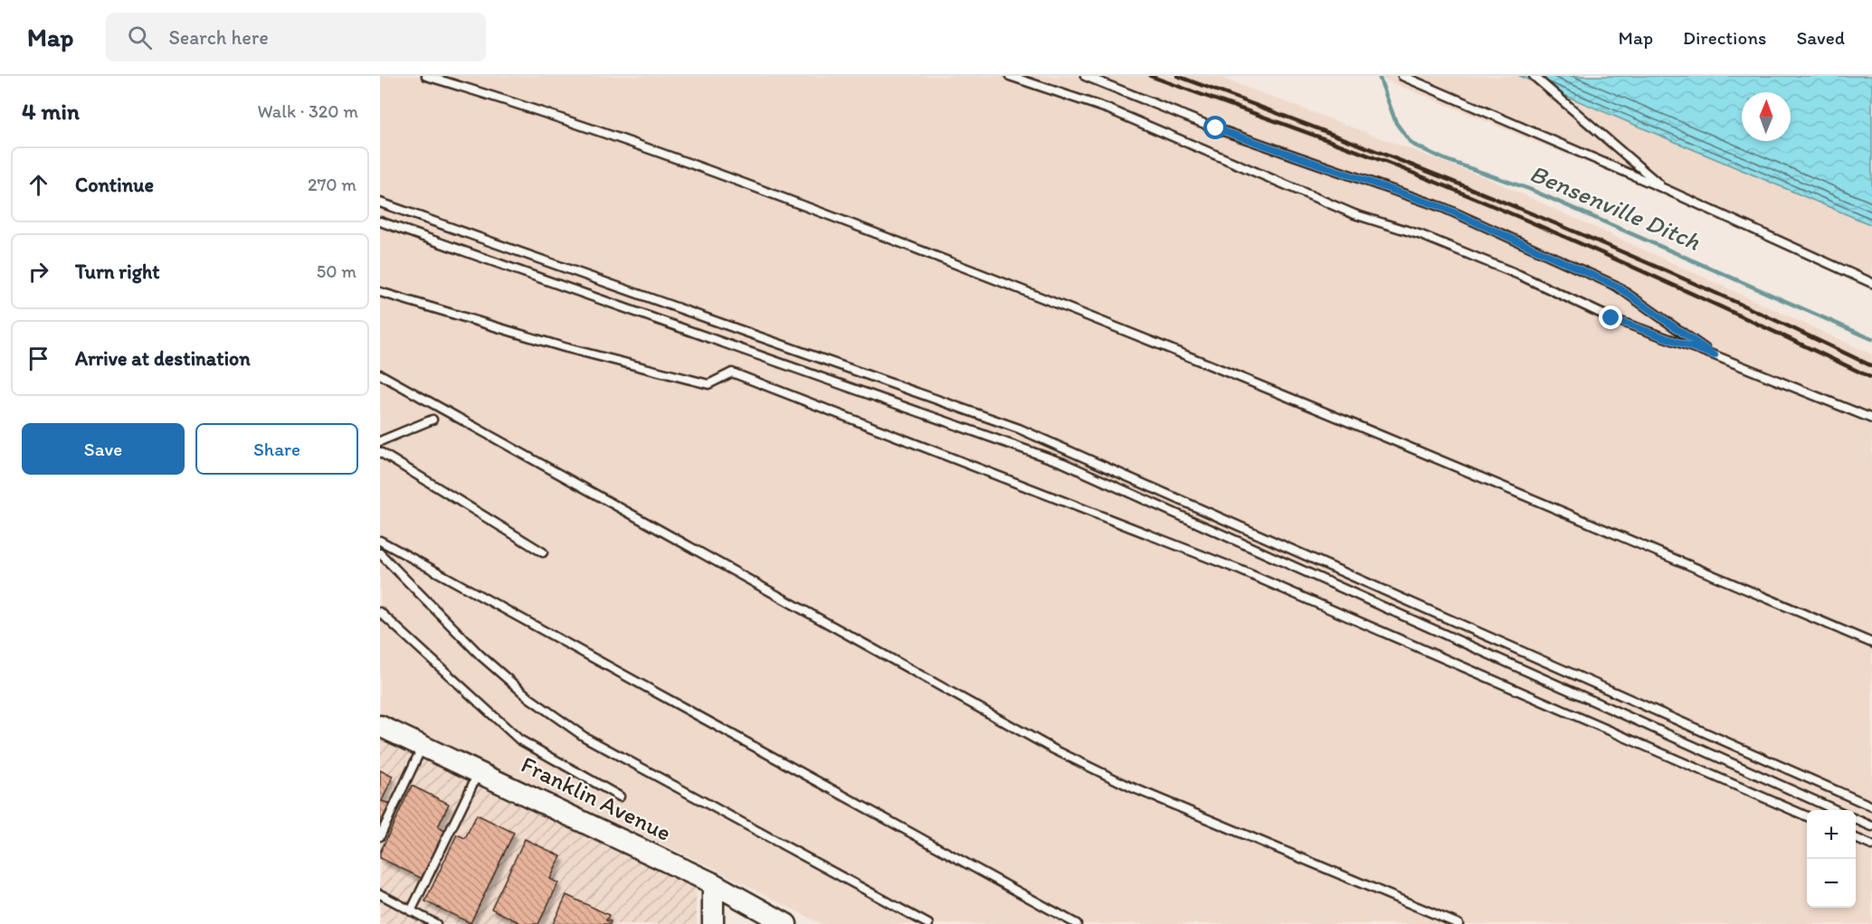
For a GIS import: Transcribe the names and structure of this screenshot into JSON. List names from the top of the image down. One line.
{"streets":{"main road":["Franklin Avenue"]},"water":["Bensenville Ditch"],"north":"top","page":{"header":"Map","search":"Search here","nav":["Map","Directions","Saved"],"heading":["4 min","Walk · 320 m"],"list":[["Continue","270 m"],["Turn right","50 m"],"Arrive at destination"],"buttons":["Save","Share"],"map_buttons":["+","−"]}}
